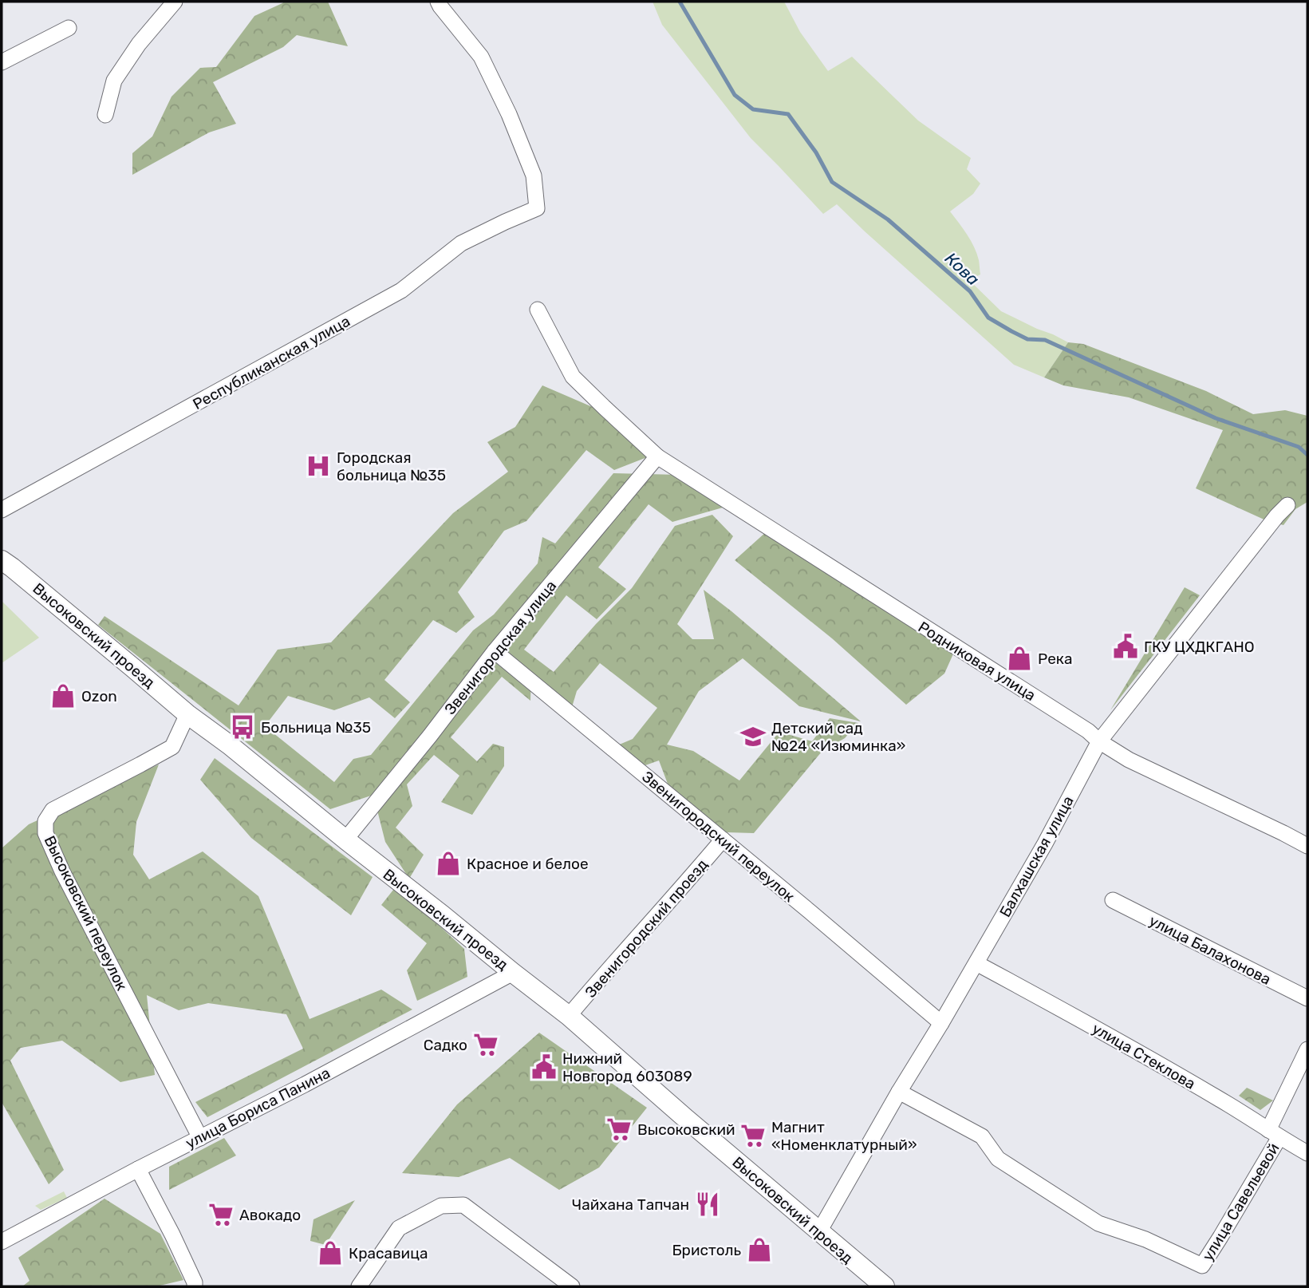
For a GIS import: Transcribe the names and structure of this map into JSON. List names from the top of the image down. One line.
{"streets":{"street":["Республиканская улица","Высоковский проезд","Звенигородская улица","Родниковая улица","Звенигородский переулок","Балхашская улица","Высоковский переулок","Звенигородский проезд","улица Балахонова","улица Стеклова","улица Бориса Панина","улица Савельевой"]},"crossings":[["Высоковский проезд","Звенигородская улица"],["Высоковский проезд","Балхашская улица"],["Высоковский проезд","Высоковский переулок"],["Высоковский проезд","Звенигородский проезд"],["Высоковский проезд","улица Бориса Панина"],["Звенигородская улица","Родниковая улица"],["Звенигородская улица","Звенигородский переулок"],["Родниковая улица","Балхашская улица"],["Звенигородский переулок","Балхашская улица"],["Звенигородский переулок","Звенигородский проезд"],["Балхашская улица","улица Стеклова"],["Балхашская улица","улица Савельевой"],["Высоковский переулок","улица Бориса Панина"],["улица Стеклова","улица Савельевой"]],"water":["Кова"],"places":{"hospital":["Городская больница №35"],"public building":["ГКУ ЦХДКГАНО","Нижний Новгород 603089"],"shop":["Река","Ozon","Красное и белое","Бристоль","Красавица"],"bus stop":["Больница №35"],"school or university":["Детский сад №24 «Изюминка»"],"supermarket":["Садко","Высоковский","Магнит «Номенклатурный»","Авокадо"],"restaurant":["Чайхана Тапчан"]}}
